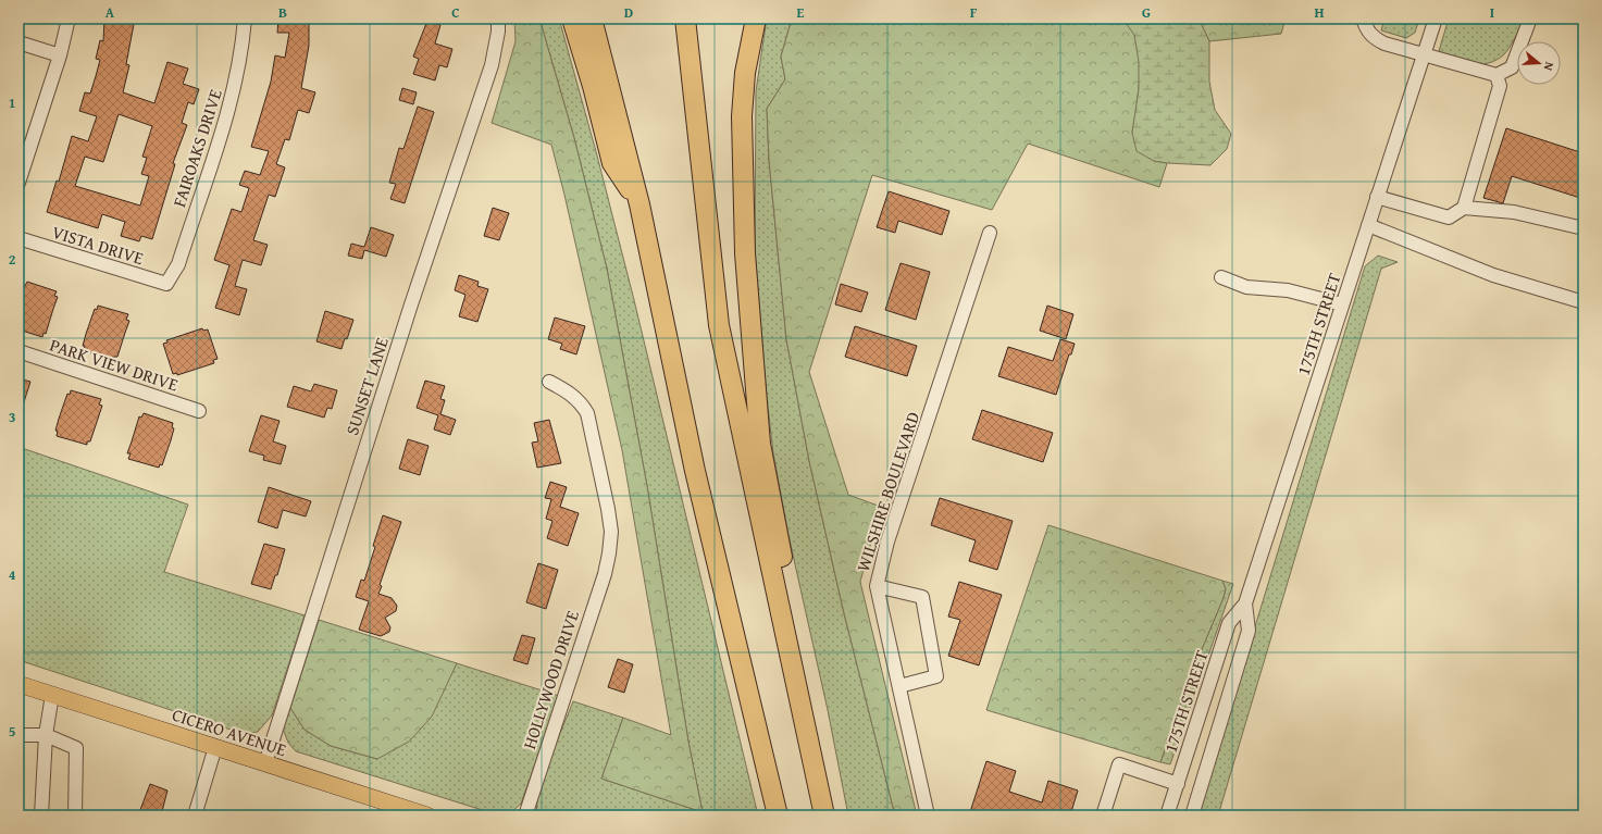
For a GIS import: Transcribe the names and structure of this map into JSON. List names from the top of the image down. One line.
{"streets":{"main road":["CICERO AVENUE"],"street":["FAIROAKS DRIVE","VISTA DRIVE","175TH STREET","PARK VIEW DRIVE","SUNSET LANE","WILSHIRE BOULEVARD","HOLLYWOOD DRIVE"]},"crossings":[["FAIROAKS DRIVE","VISTA DRIVE"],["SUNSET LANE","CICERO AVENUE"]],"north":"right","grid":{"columns":["A","B","C","D","E","F","G","H","I"],"rows":["1","2","3","4","5"]}}
